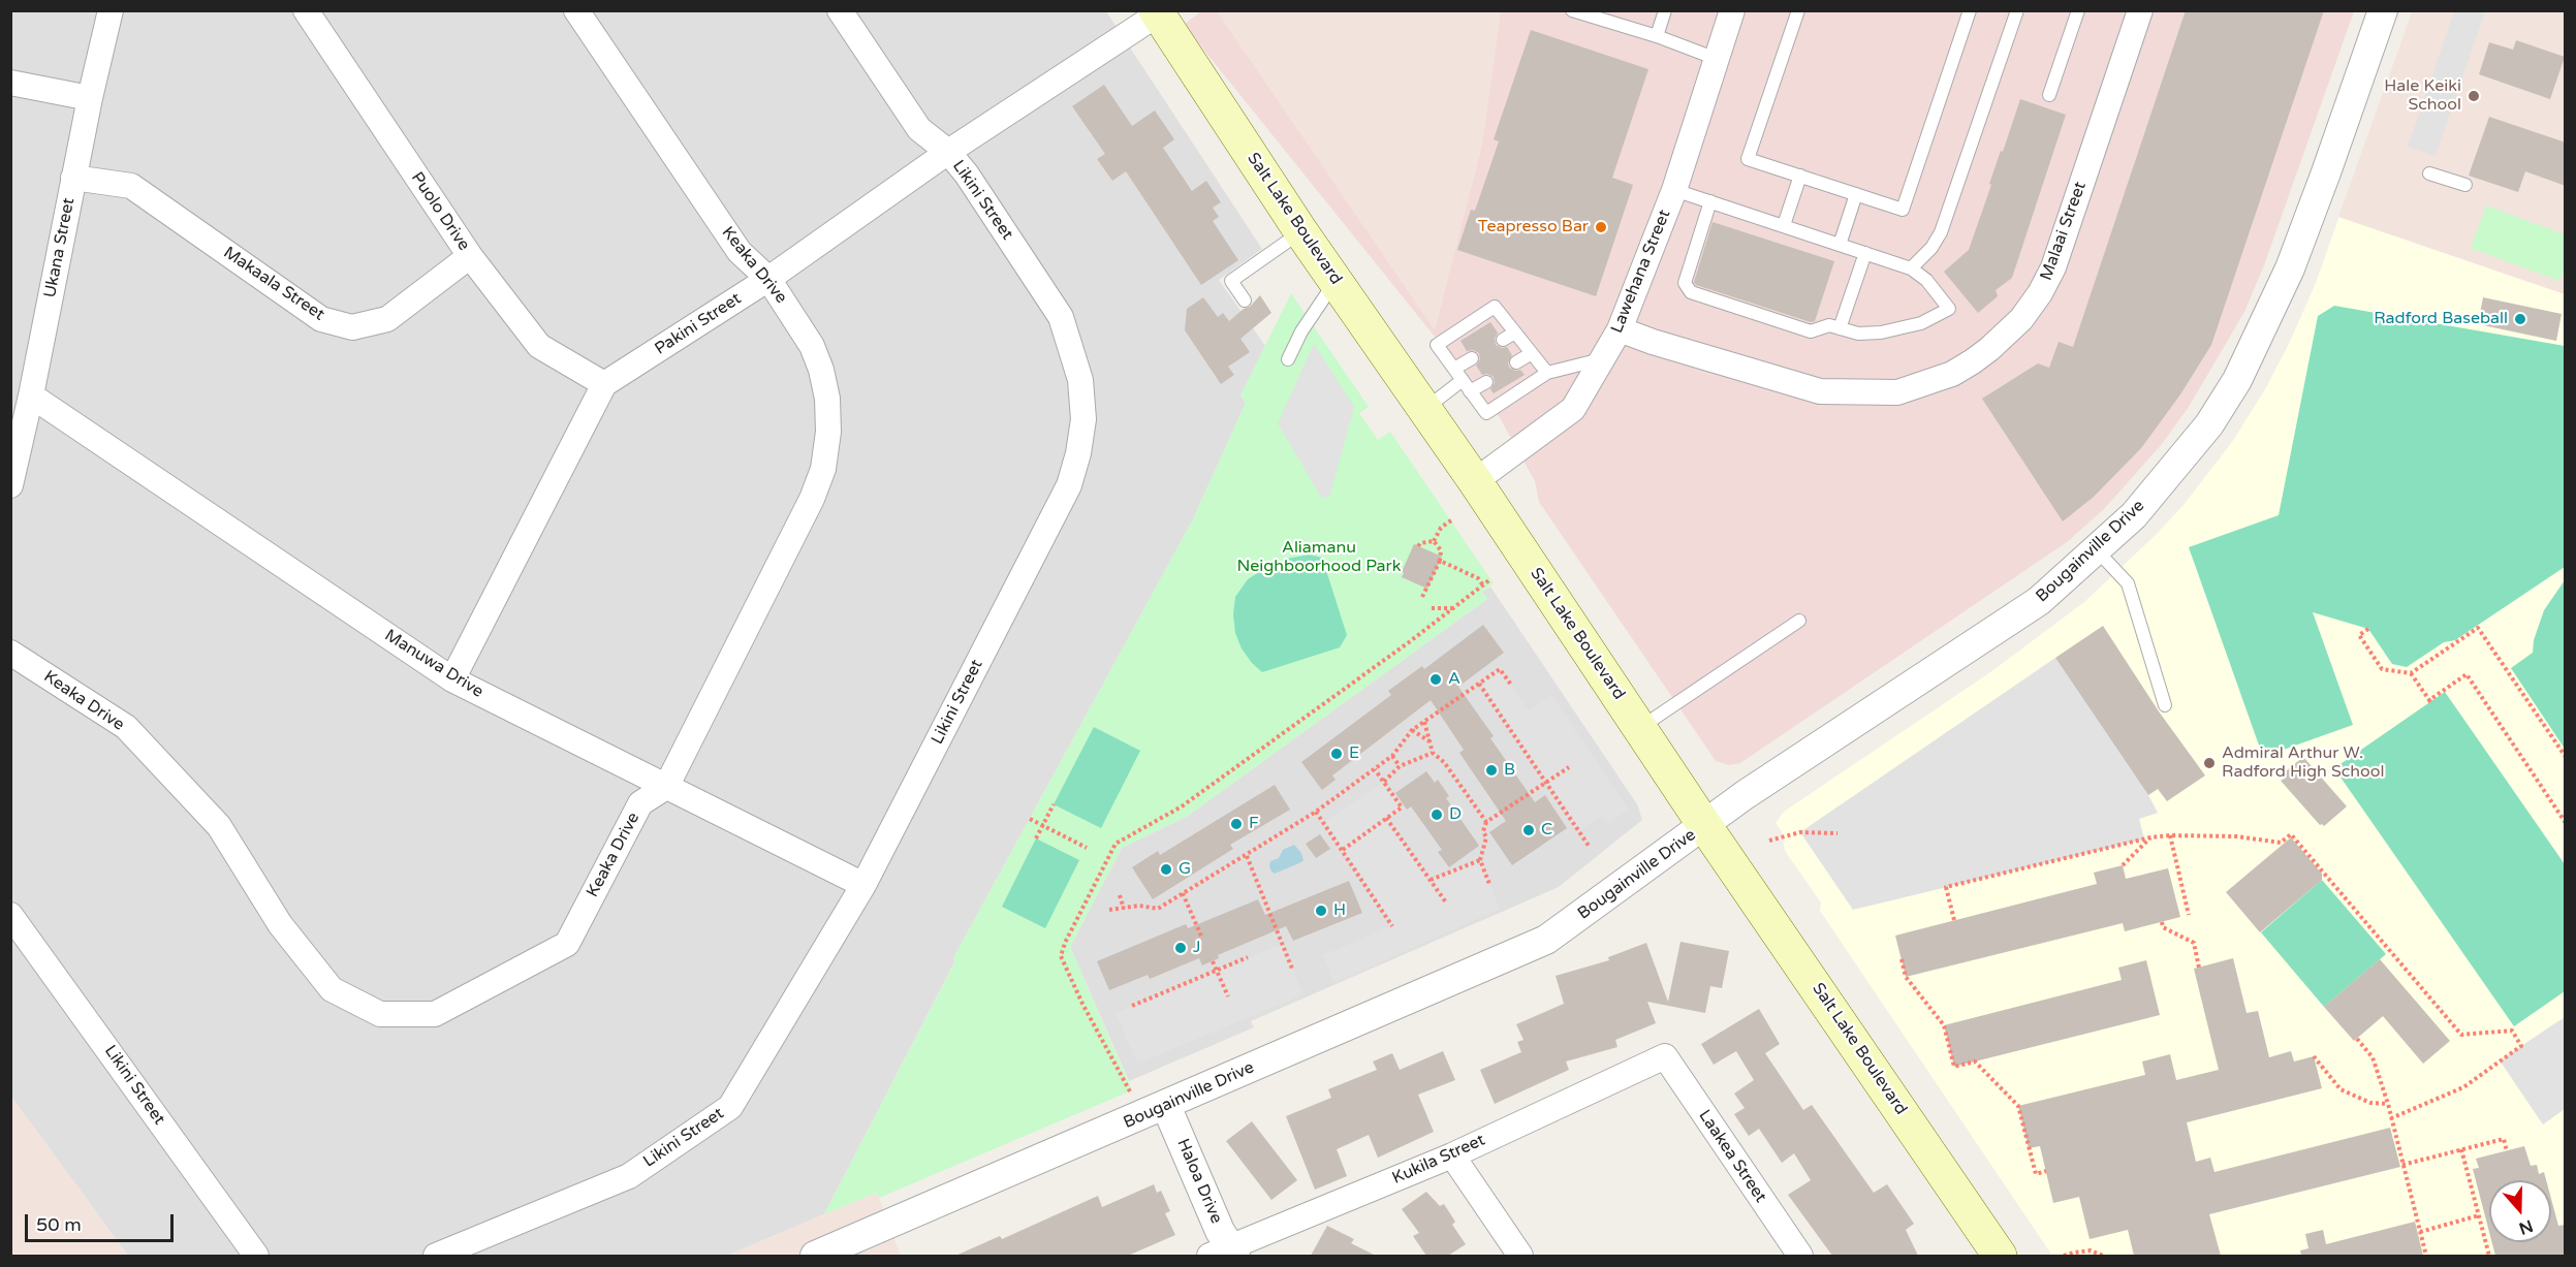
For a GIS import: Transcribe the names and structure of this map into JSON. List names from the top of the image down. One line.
{"streets":{"main road":["Salt Lake Boulevard"],"street":["Likini Street","Puolo Drive","Malaai Street","Ukana Street","Keaka Drive","Lawehana Street","Makaala Street","Pakini Street","Bougainville Drive","Manuwa Drive","Laakea Street","Kukila Street","Haloa Drive"]},"crossings":[["Likini Street","Pakini Street"],["Likini Street","Manuwa Drive"],["Puolo Drive","Makaala Street"],["Puolo Drive","Pakini Street"],["Salt Lake Boulevard","Lawehana Street"],["Salt Lake Boulevard","Pakini Street"],["Salt Lake Boulevard","Bougainville Drive"],["Malaai Street","Lawehana Street"],["Ukana Street","Makaala Street"],["Ukana Street","Manuwa Drive"],["Keaka Drive","Pakini Street"],["Keaka Drive","Manuwa Drive"],["Bougainville Drive","Haloa Drive"],["Laakea Street","Kukila Street"],["Kukila Street","Haloa Drive"]],"parks":["Aliamanu Neighboorhood Park"],"places":["Hale Keiki School","Teapresso Bar","Radford Baseball","A","E","Admiral Arthur W. Radford High School","B","D","F","C","G","H","J"],"scale_bar":"50 m","north":"bottom"}
